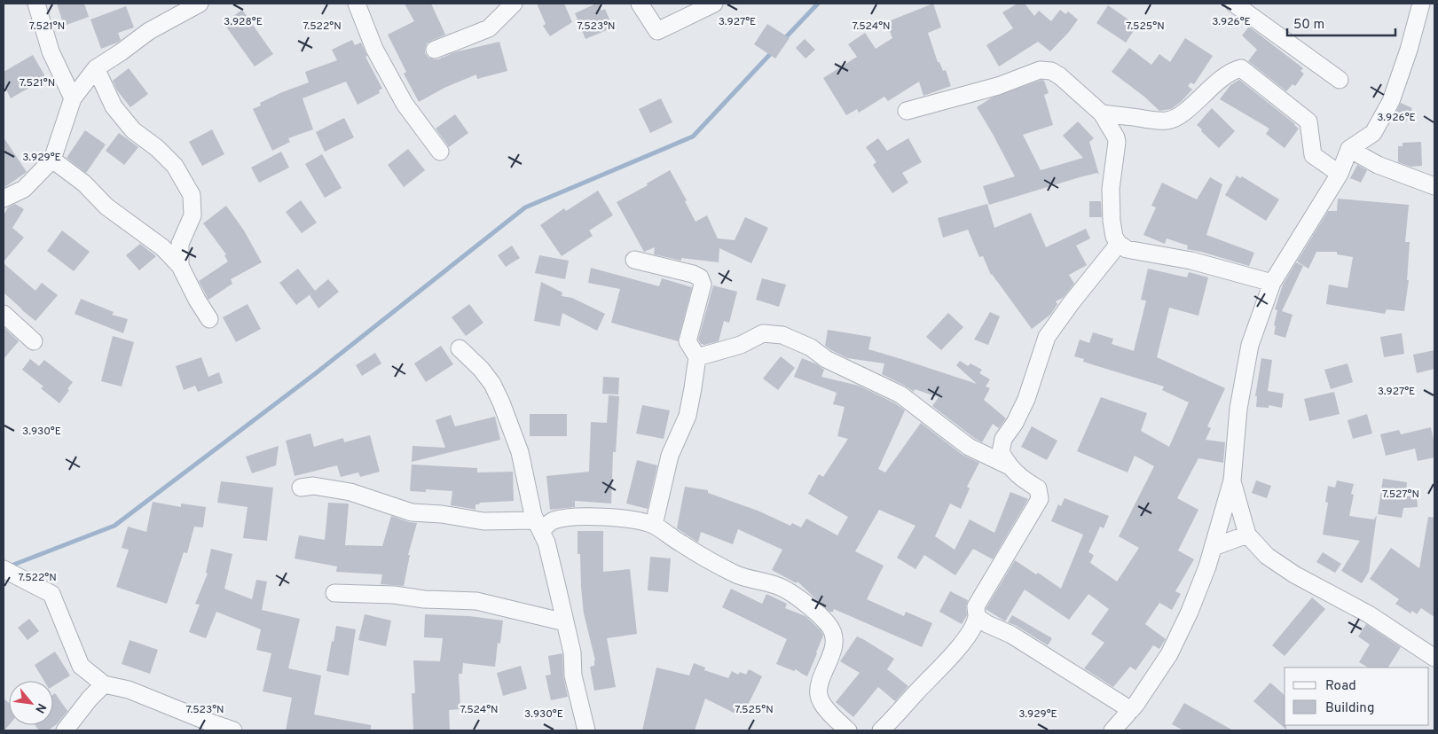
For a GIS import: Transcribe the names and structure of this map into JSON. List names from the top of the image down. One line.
{"legend":["Road","Building"],"scale_bar":"50 m","north":"bottom right","coordinates":["3.926°E","3.928°E","3.927°E","7.521°N","7.522°N","7.523°N","7.524°N","7.525°N","3.929°E","3.930°E","7.527°N"]}
